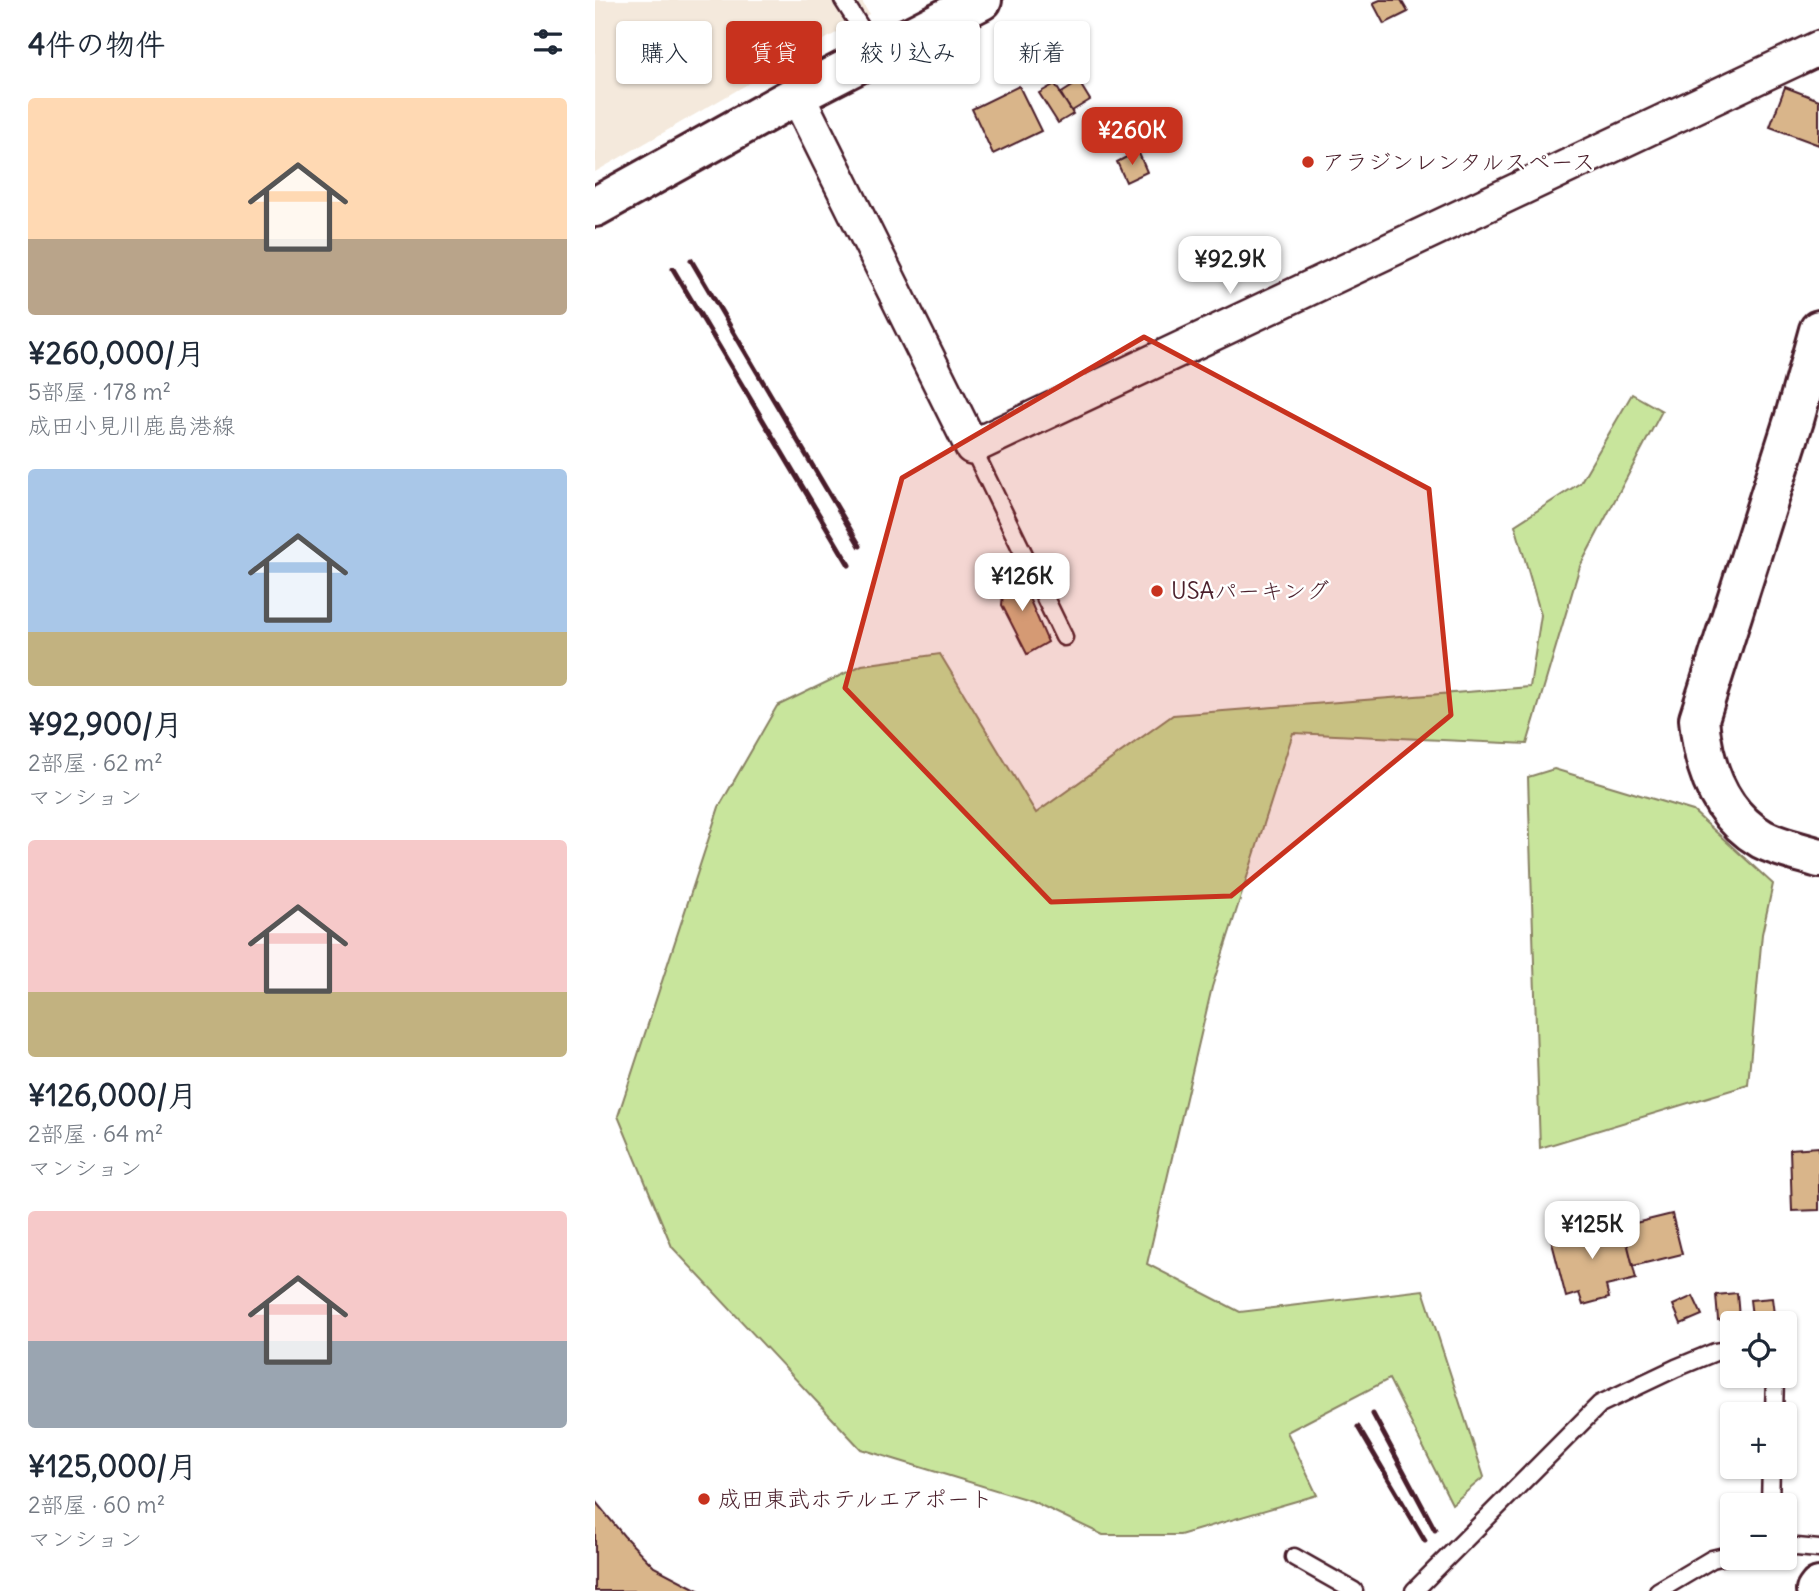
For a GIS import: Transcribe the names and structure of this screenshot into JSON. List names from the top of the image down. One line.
{"places":["アラジンレンタルスペース","USAパーキング","成田東武ホテルエアポート"],"page":{"heading":"4件の物件","chip":["購入","賃貸","絞り込み","新着"],"list":[{"name":"¥260,000/月","note":"5部屋 · 178 m² · 成田小見川鹿島港線"},{"name":"¥92,900/月","note":"2部屋 · 62 m² · マンション"},{"name":"¥126,000/月","note":"2部屋 · 64 m² · マンション"},{"name":"¥125,000/月","note":"2部屋 · 60 m² · マンション"}],"price":["¥260K","¥92.9K","¥126K","¥125K"],"map_buttons":["+","−"]}}
